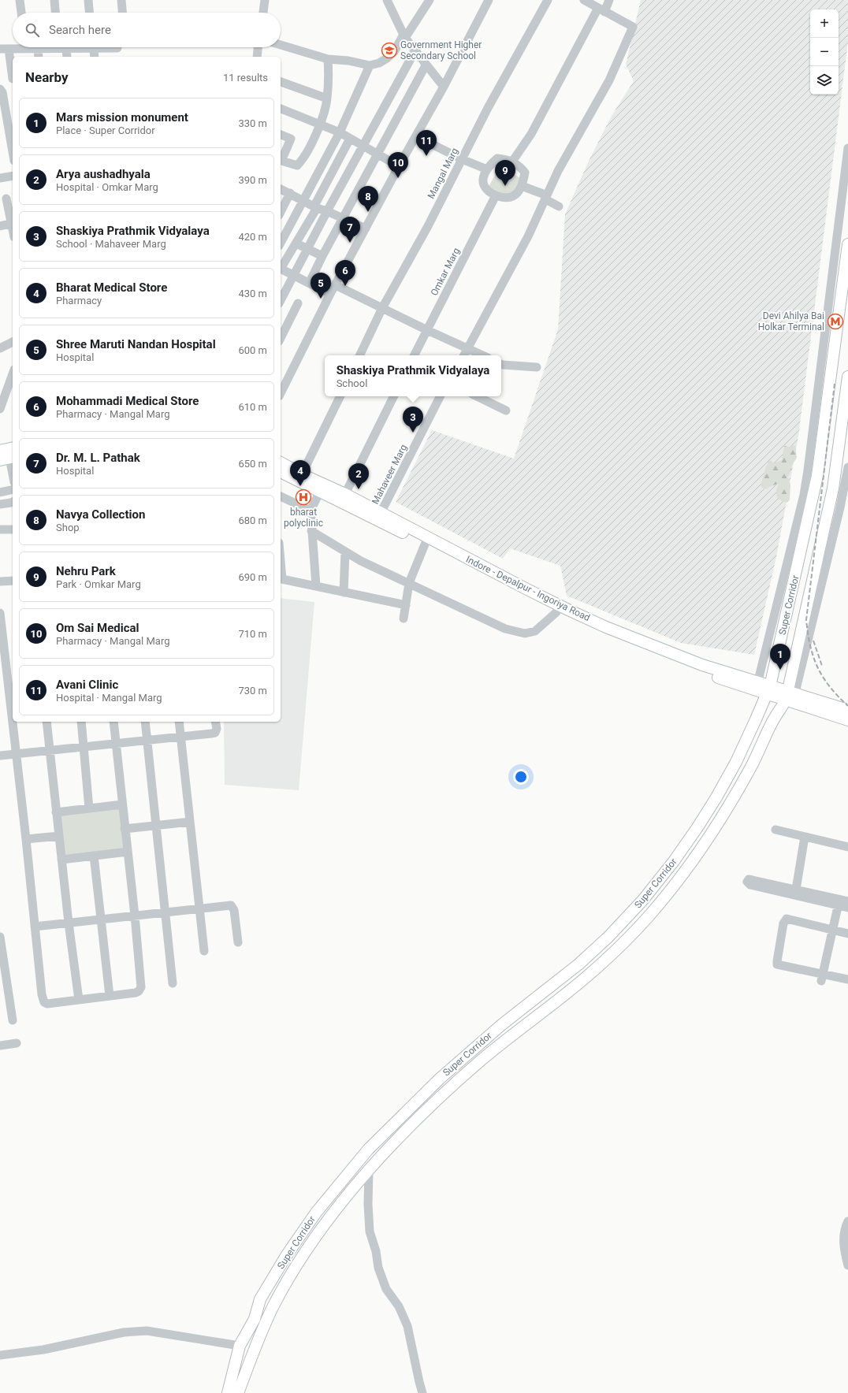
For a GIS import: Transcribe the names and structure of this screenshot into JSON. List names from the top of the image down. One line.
{"streets":{"main road":["Indore - Depalpur - Ingoriya Road","Super Corridor"],"street":["Mangal Marg","Omkar Marg","Mahaveer Marg"]},"crossings":[["Mahaveer Marg","Indore - Depalpur - Ingoriya Road"],["Indore - Depalpur - Ingoriya Road","Super Corridor"]],"places":{"school or university":["Government Higher Secondary School"],"metro station":["Devi Ahilya Bai Holkar Terminal"],"hospital":["bharat polyclinic"]},"page":{"map_buttons":["+","−"],"search":"Search here","heading":["Nearby","11 results"],"list":[{"mark":"1","name":"Mars mission monument","note":"Place · Super Corridor","value":"330 m"},{"mark":"2","name":"Arya aushadhyala","note":"Hospital · Omkar Marg","value":"390 m"},{"mark":"3","name":"Shaskiya Prathmik Vidyalaya","note":"School · Mahaveer Marg","value":"420 m"},{"mark":"4","name":"Bharat Medical Store","note":"Pharmacy","value":"430 m"},{"mark":"5","name":"Shree Maruti Nandan Hospital","note":"Hospital","value":"600 m"},{"mark":"6","name":"Mohammadi Medical Store","note":"Pharmacy · Mangal Marg","value":"610 m"},{"mark":"7","name":"Dr. M. L. Pathak","note":"Hospital","value":"650 m"},{"mark":"8","name":"Navya Collection","note":"Shop","value":"680 m"},{"mark":"9","name":"Nehru Park","note":"Park · Omkar Marg","value":"690 m"},{"mark":"10","name":"Om Sai Medical","note":"Pharmacy · Mangal Marg","value":"710 m"},{"mark":"11","name":"Avani Clinic","note":"Hospital · Mangal Marg","value":"730 m"}],"pins":["11","10","9","8","7","6","5","3","4","2","1"],"popup":["Shaskiya Prathmik Vidyalaya","School"]}}
